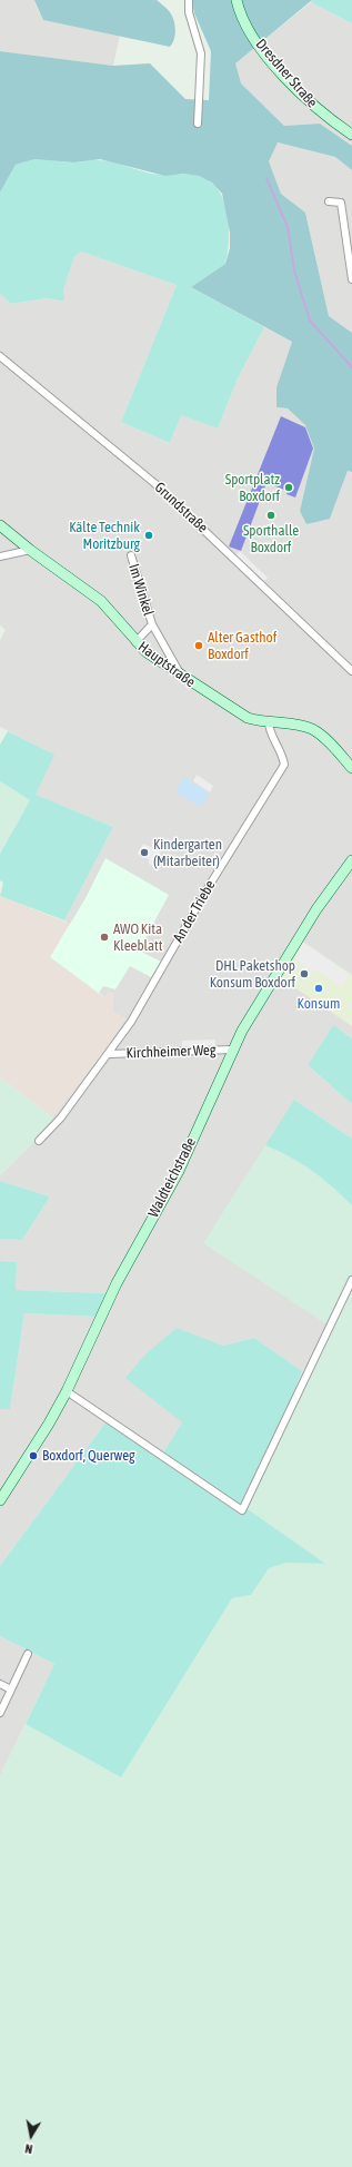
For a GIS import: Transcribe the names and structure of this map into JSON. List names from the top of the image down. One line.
{"streets":{"street":["Dresdner Straße","Grundstraße","Im Winkel","Hauptstraße","An der Triebe","Kirchheimer Weg","Waldteichstraße"]},"crossings":[["Im Winkel","Hauptstraße"],["Hauptstraße","An der Triebe"],["An der Triebe","Kirchheimer Weg"],["Kirchheimer Weg","Waldteichstraße"]],"places":["Sportplatz Boxdorf","Sporthalle Boxdorf","Kälte Technik Moritzburg","Alter Gasthof Boxdorf","Kindergarten (Mitarbeiter)","AWO Kita Kleeblatt","DHL Paketshop Konsum Boxdorf","Konsum","Boxdorf, Querweg"],"north":"bottom"}
